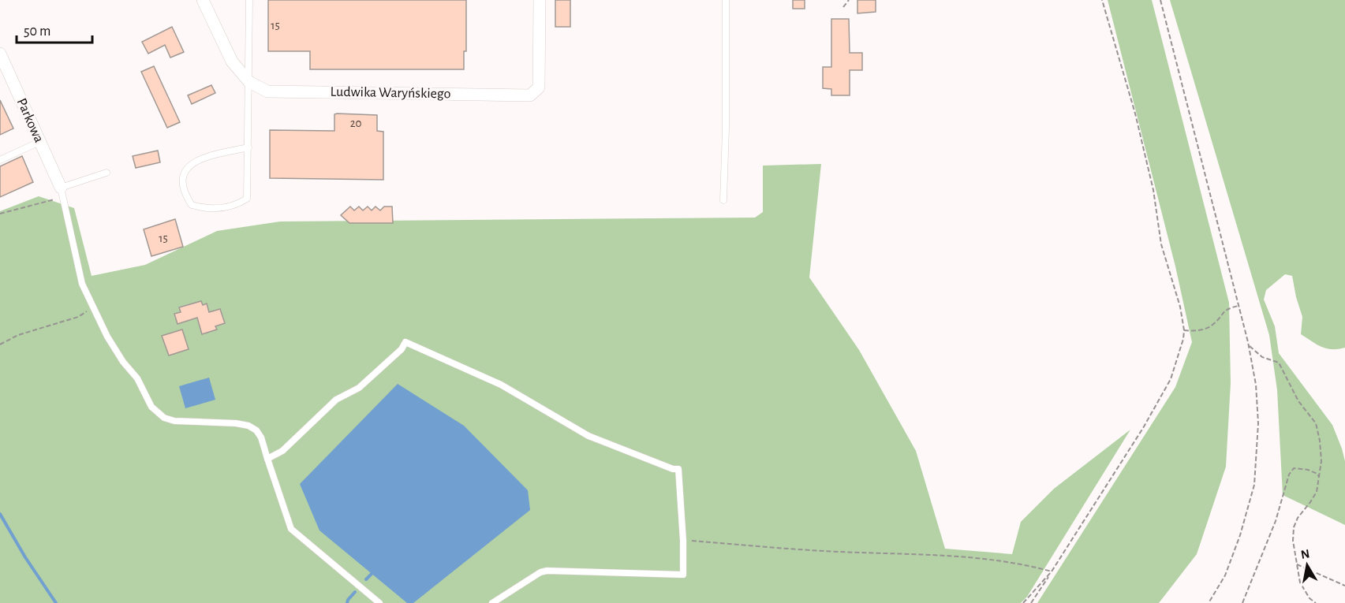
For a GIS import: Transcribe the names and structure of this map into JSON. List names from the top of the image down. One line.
{"streets":{"street":["Ludwika Waryńskiego","Parkowa"]},"house_numbers":["15","20","15"],"scale_bar":"50 m","north":"top"}
